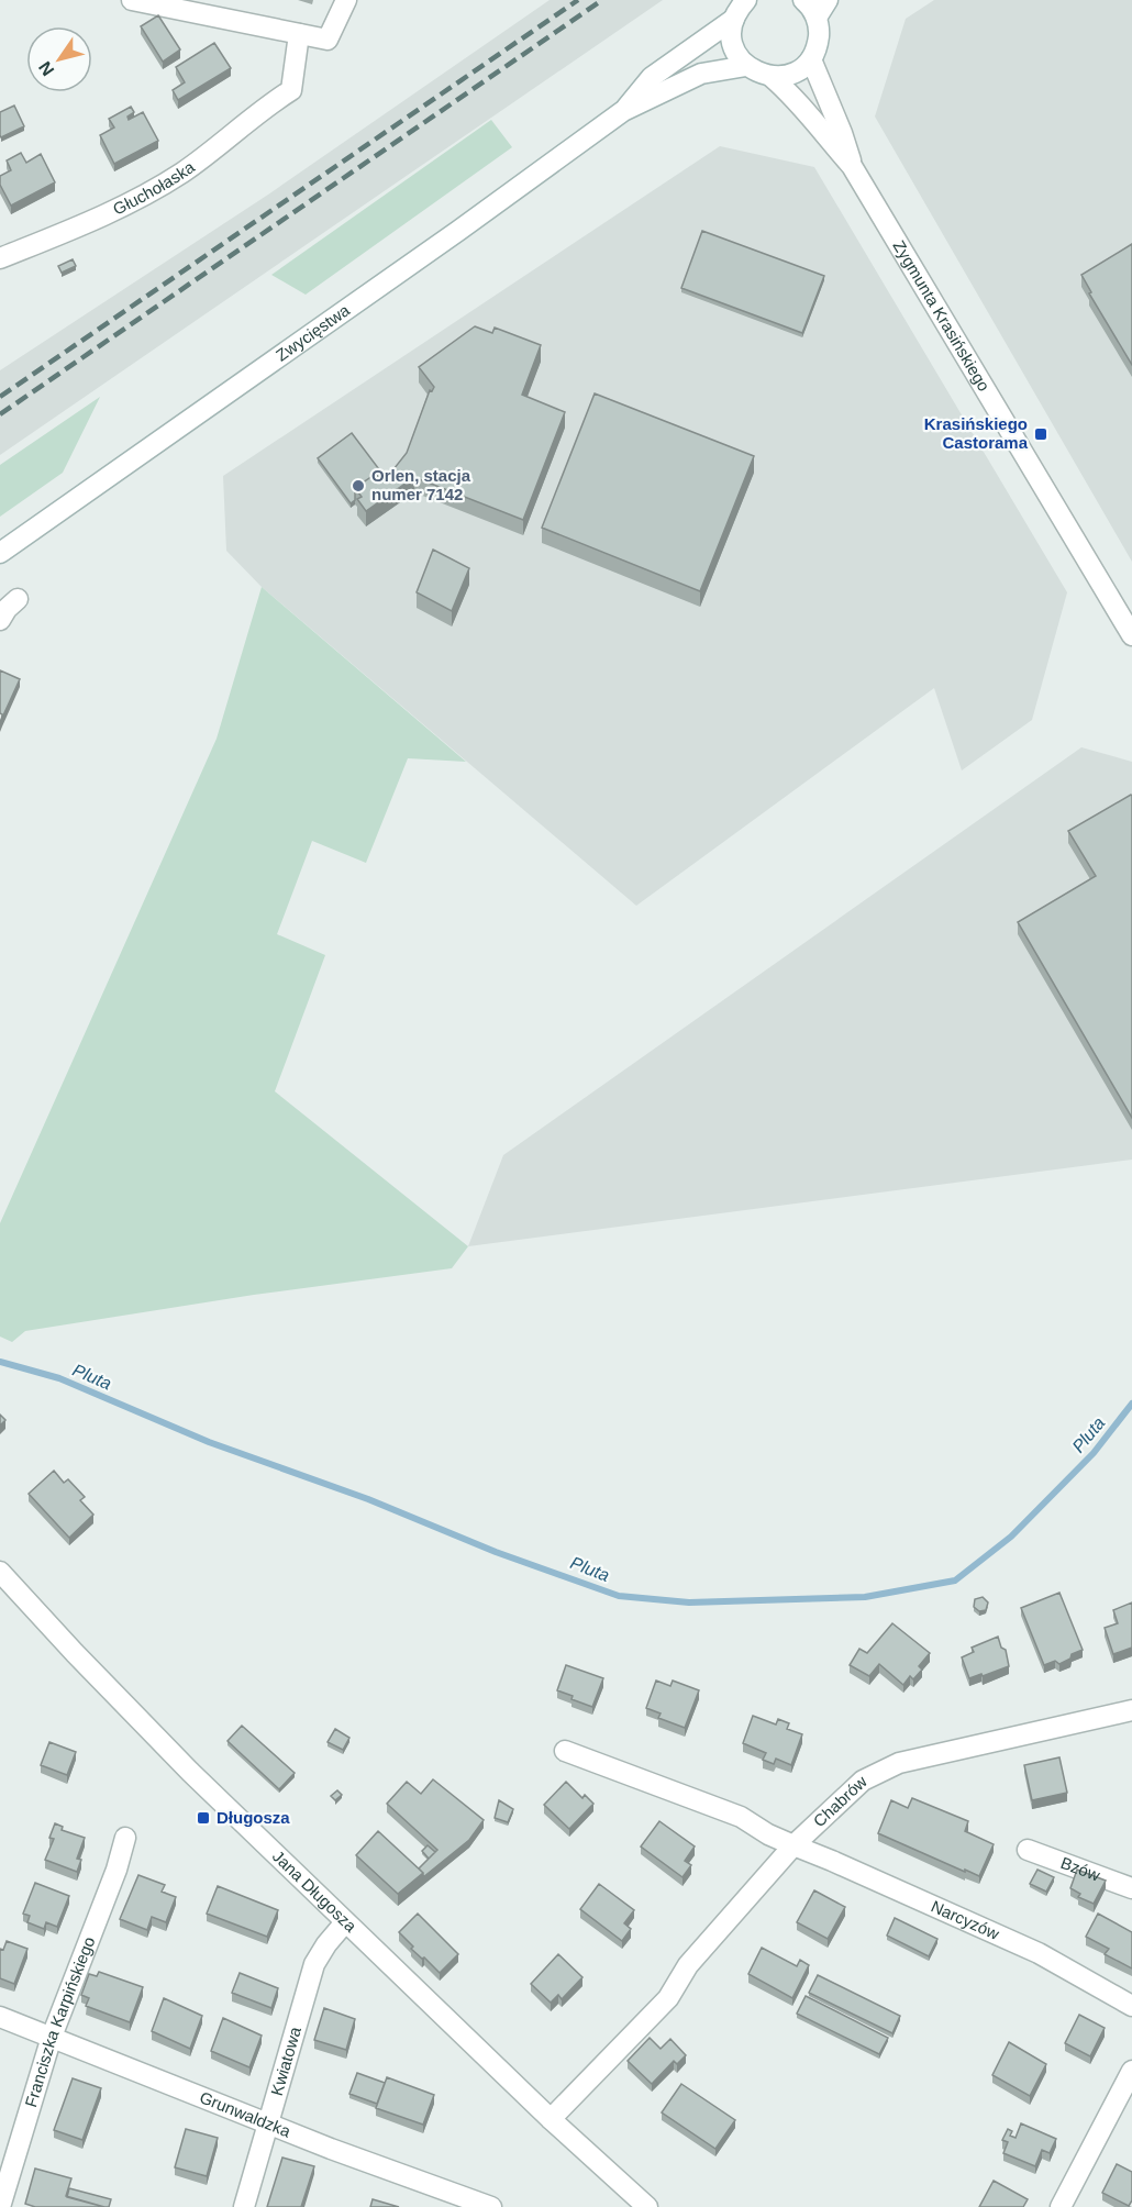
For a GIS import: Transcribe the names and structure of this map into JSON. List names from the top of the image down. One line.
{"streets":{"street":["Głuchołaska","Zygmunta Krasińskiego","Zwycięstwa","Chabrów","Bzów","Jana Długosza","Narcyzów","Franciszka Karpińskiego","Kwiatowa","Grunwaldzka"]},"crossings":[["Zygmunta Krasińskiego","Zwycięstwa"],["Chabrów","Narcyzów"],["Jana Długosza","Kwiatowa"],["Franciszka Karpińskiego","Grunwaldzka"],["Kwiatowa","Grunwaldzka"]],"water":["Pluta"],"places":{"transit":["Krasińskiego Castorama","Długosza"],"other":["Orlen, stacja numer 7142"]},"north":"bottom left"}
